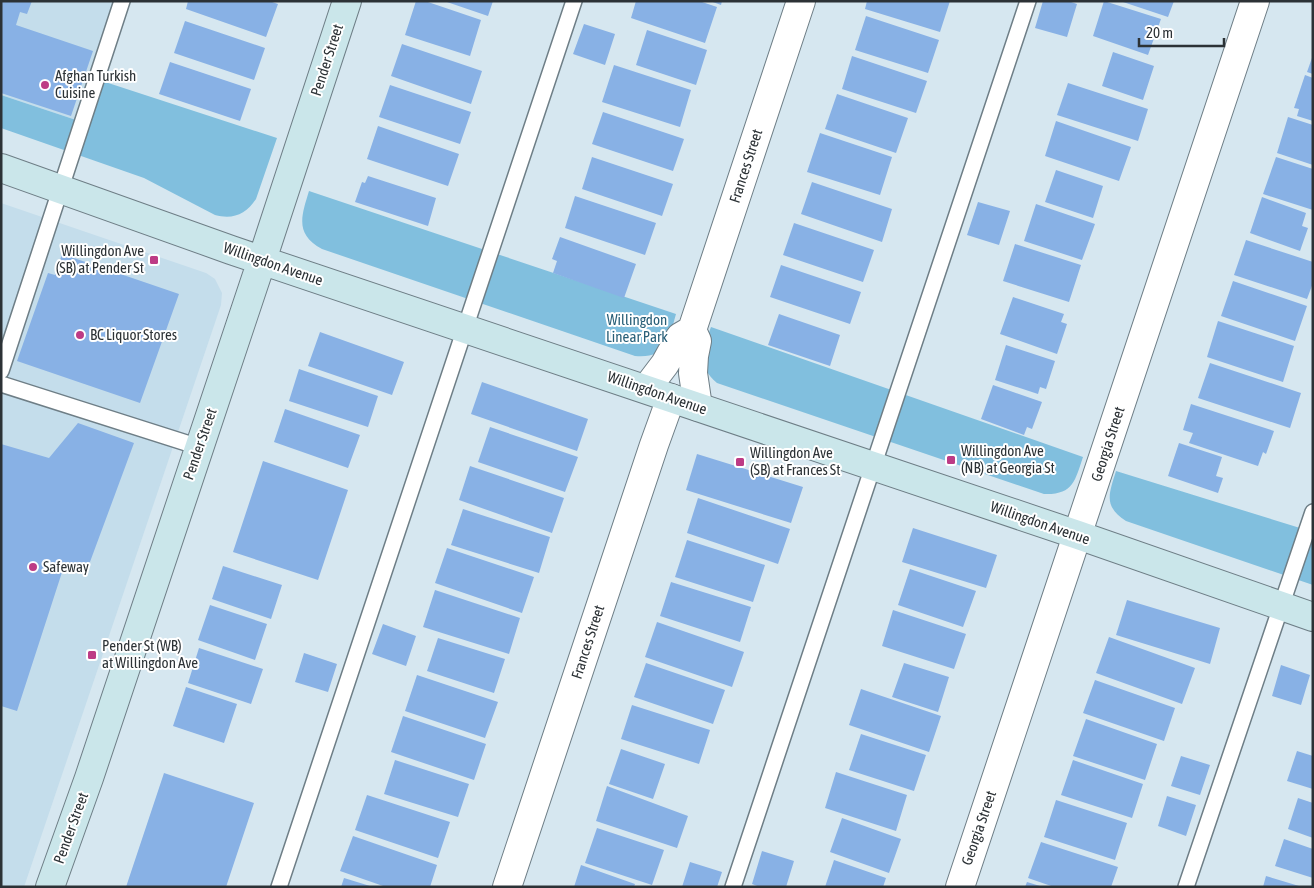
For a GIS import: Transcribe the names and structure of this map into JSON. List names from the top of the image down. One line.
{"streets":{"main road":["Pender Street","Willingdon Avenue"],"street":["Frances Street","Georgia Street"]},"crossings":[["Pender Street","Willingdon Avenue"],["Frances Street","Willingdon Avenue"],["Willingdon Avenue","Georgia Street"]],"parks":["Willingdon Linear Park"],"places":{"other":["Afghan Turkish Cuisine","BC Liquor Stores","Safeway"],"transit":["Willingdon Ave (SB) at Pender St","Willingdon Ave (NB) at Georgia St","Willingdon Ave (SB) at Frances St","Pender St (WB) at Willingdon Ave"]},"scale_bar":"20 m"}
